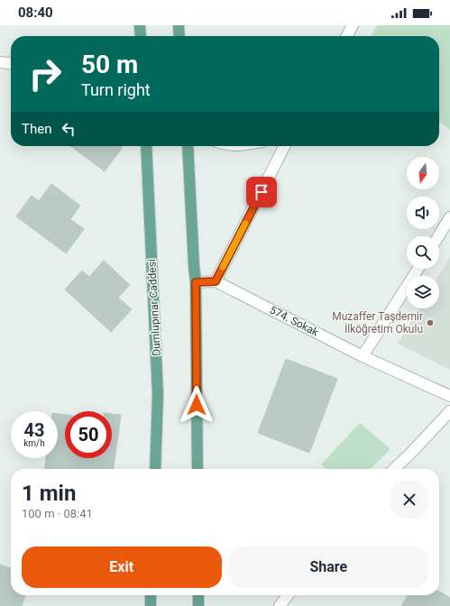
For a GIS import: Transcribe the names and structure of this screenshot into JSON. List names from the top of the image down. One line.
{"streets":{"main road":["Dumlupınar Caddesi"],"street":["574. Sokak"]},"places":["Muzaffer Taşdemir İlköğretim Okulu"],"north":"bottom","page":{"status":"08:40","turn":["50 m","Turn right"],"then":"Then","speed":"43 km/h","limit":"50","heading":["1 min","100 m · 08:41"],"buttons":["Exit","Share"]}}
